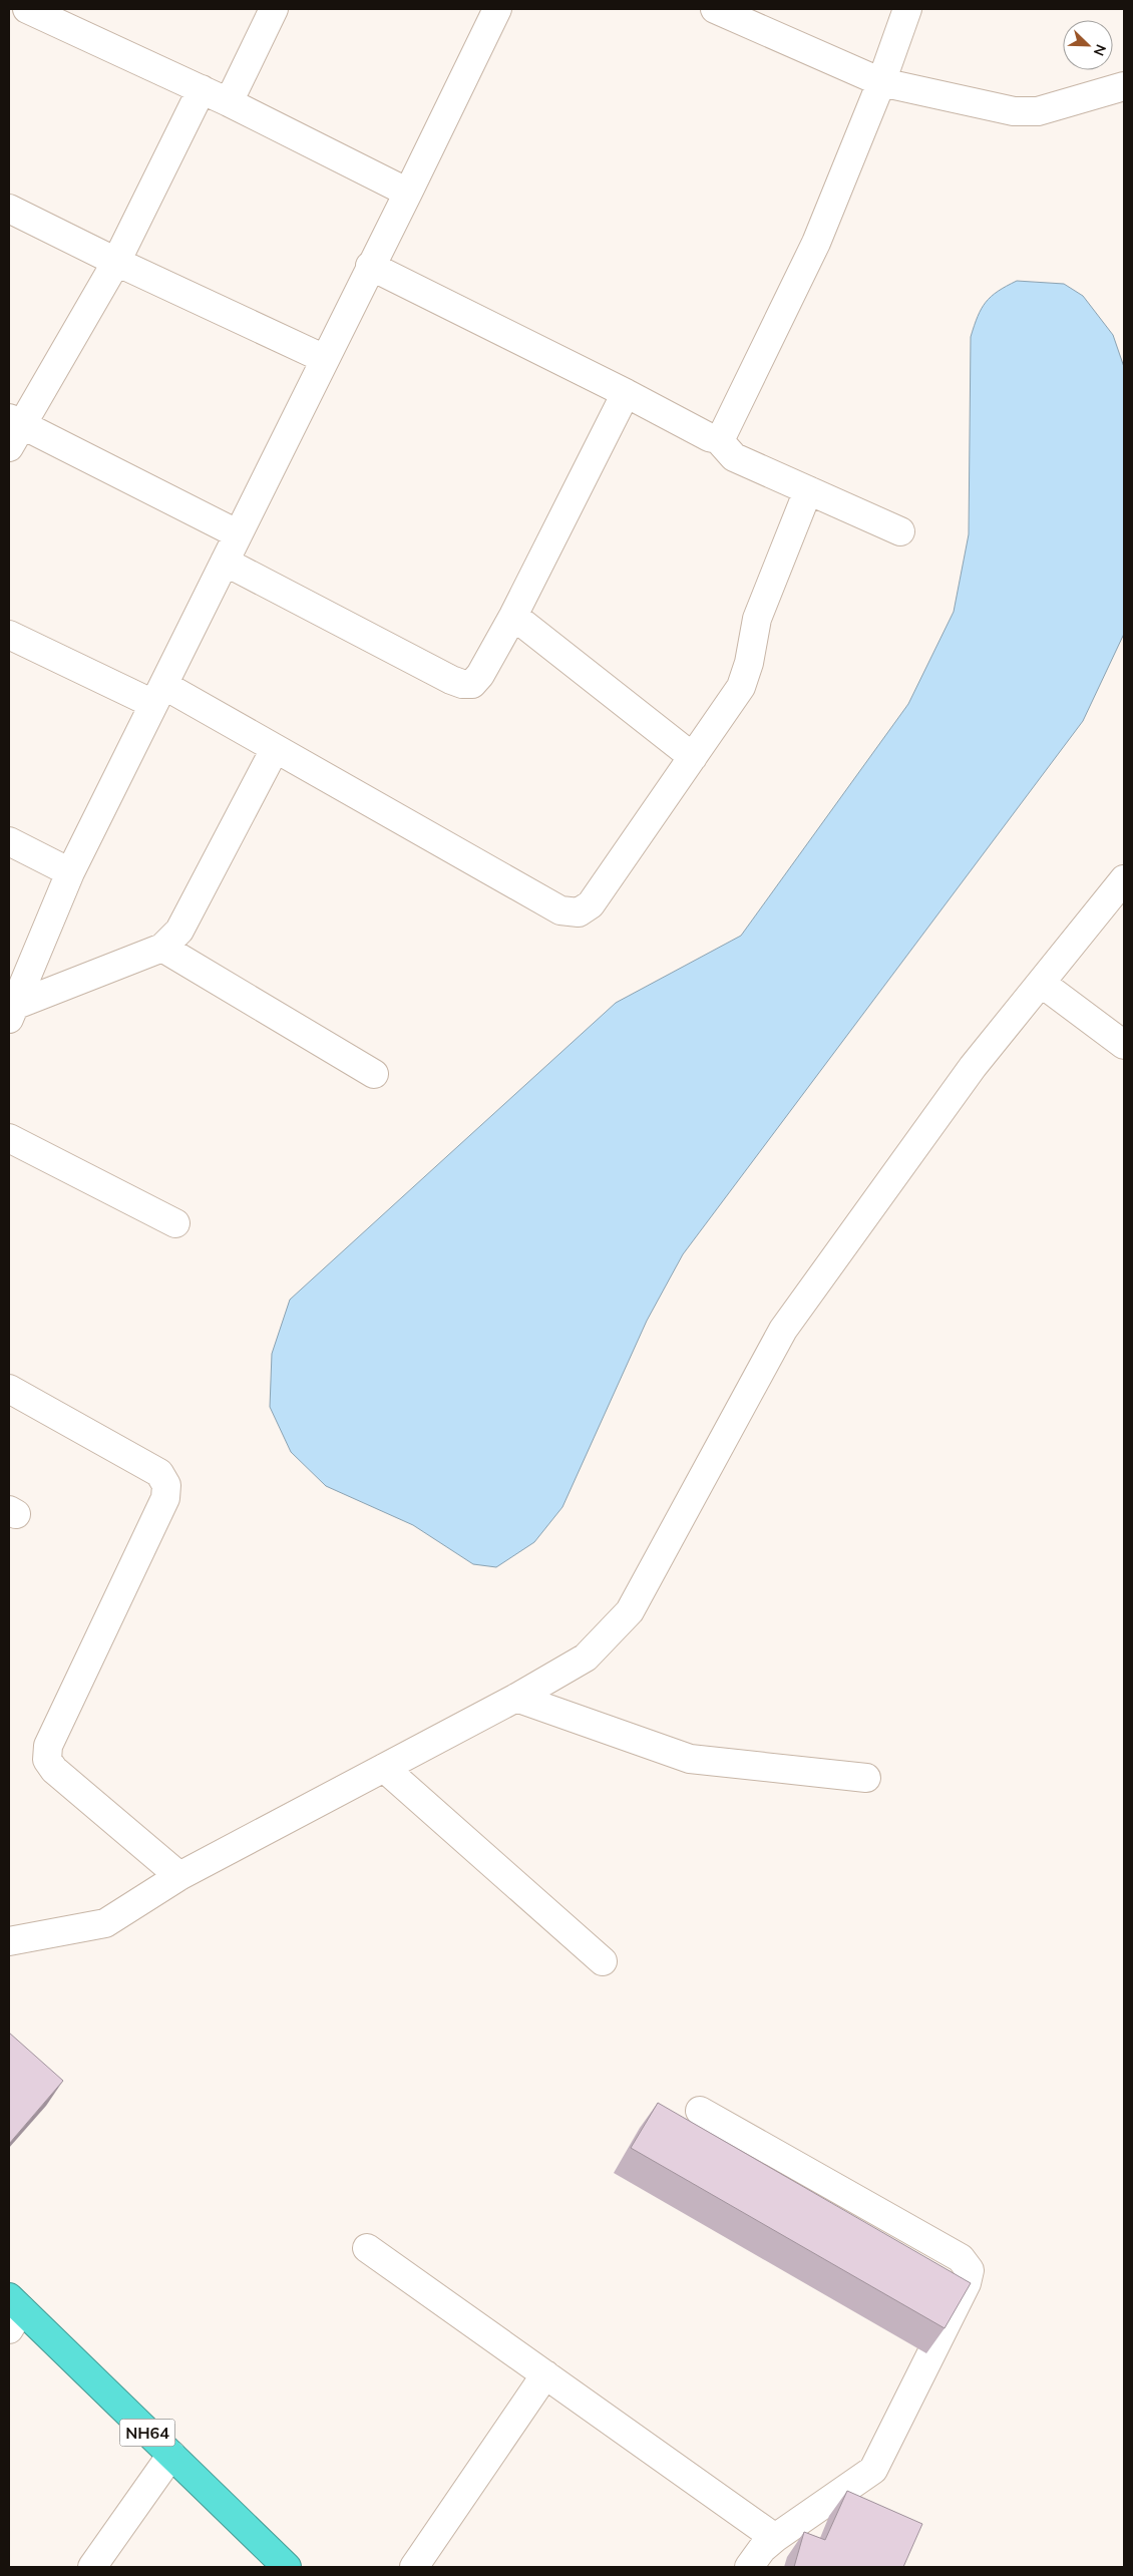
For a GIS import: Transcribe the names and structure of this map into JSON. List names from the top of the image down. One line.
{"streets":{"highway":["NH64"]},"north":"bottom right"}
